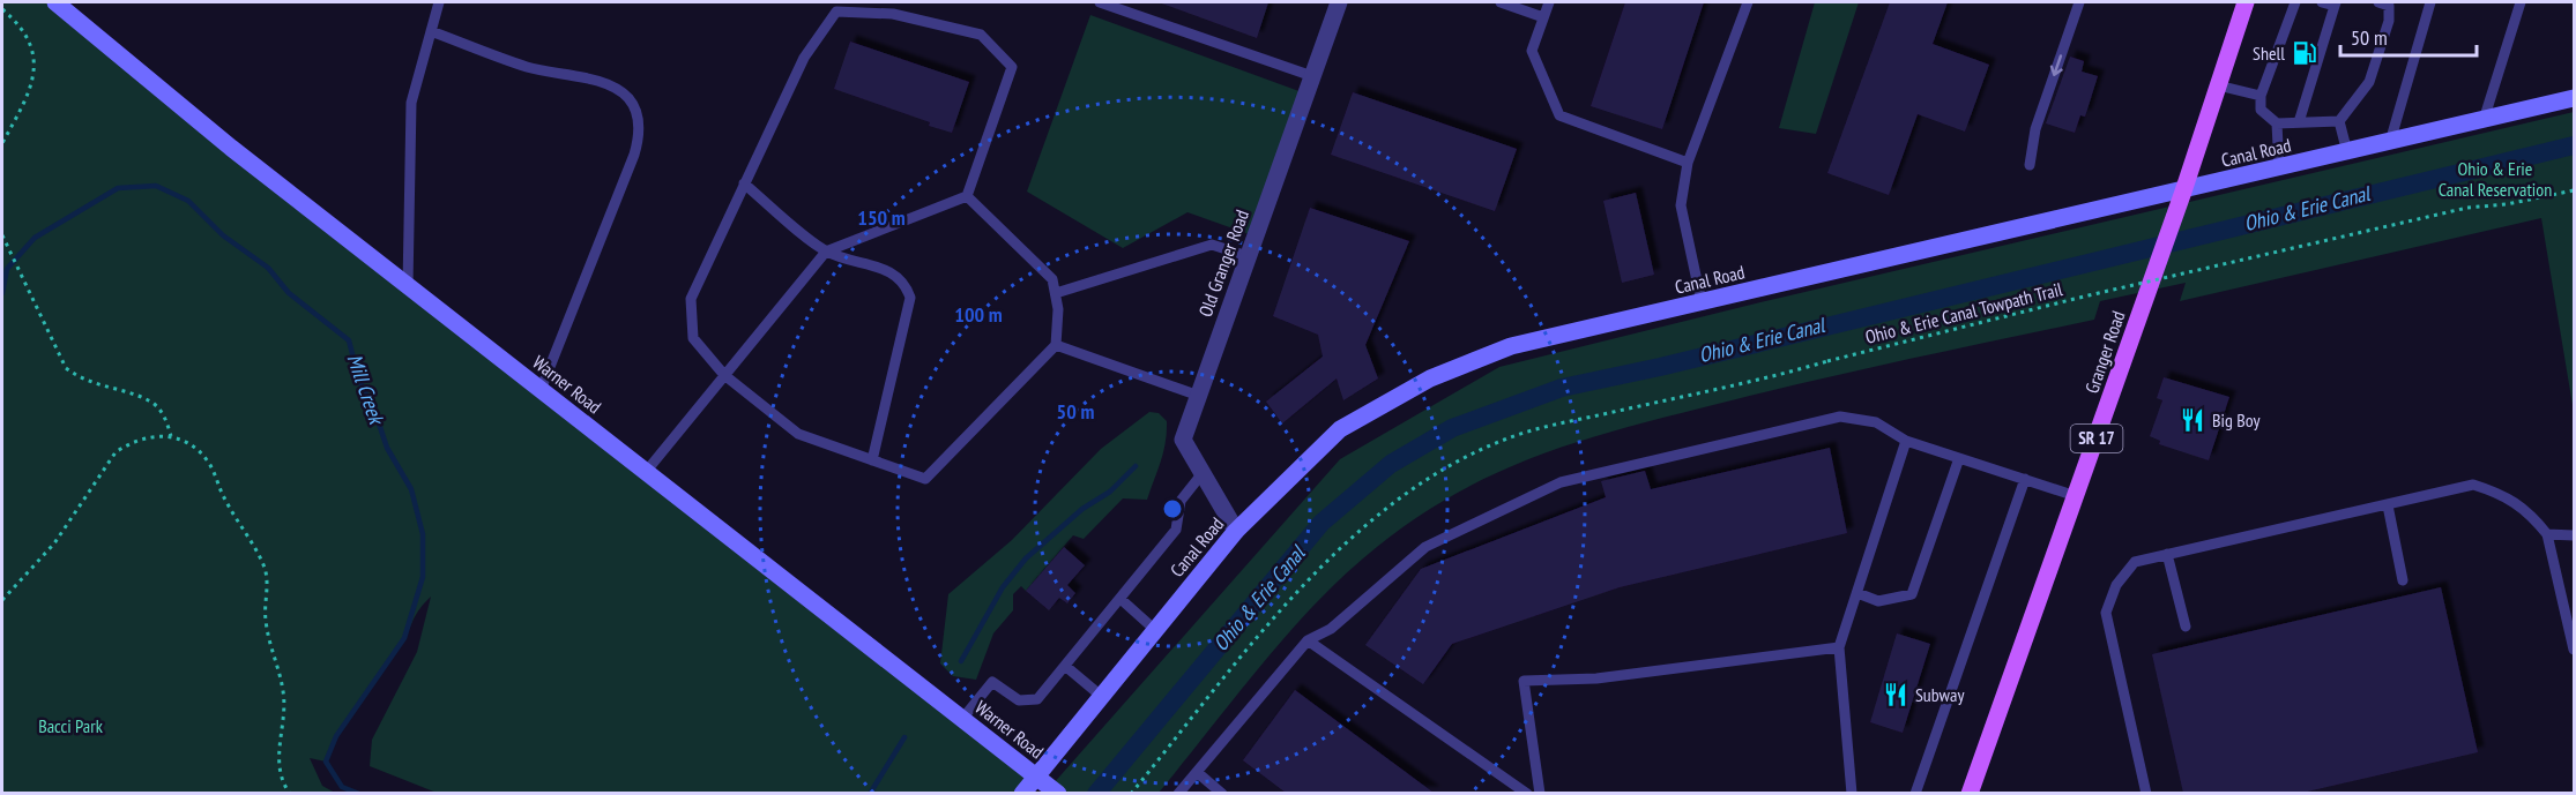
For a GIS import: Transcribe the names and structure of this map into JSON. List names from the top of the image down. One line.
{"streets":{"main road":["Granger Road","SR 17"],"street":["Canal Road","Old Granger Road","Warner Road"],"path":["Ohio & Erie Canal Towpath Trail"]},"crossings":[["Canal Road","Old Granger Road"],["Canal Road","Granger Road"],["Canal Road","Warner Road"]],"water":["Ohio & Erie Canal","Mill Creek"],"parks":["Ohio & Erie Canal Reservation","Bacci Park"],"places":{"fuel station":["Shell"],"restaurant":["Big Boy","Subway"]},"scale_bar":"50 m","rings":["150 m","100 m","50 m"]}
